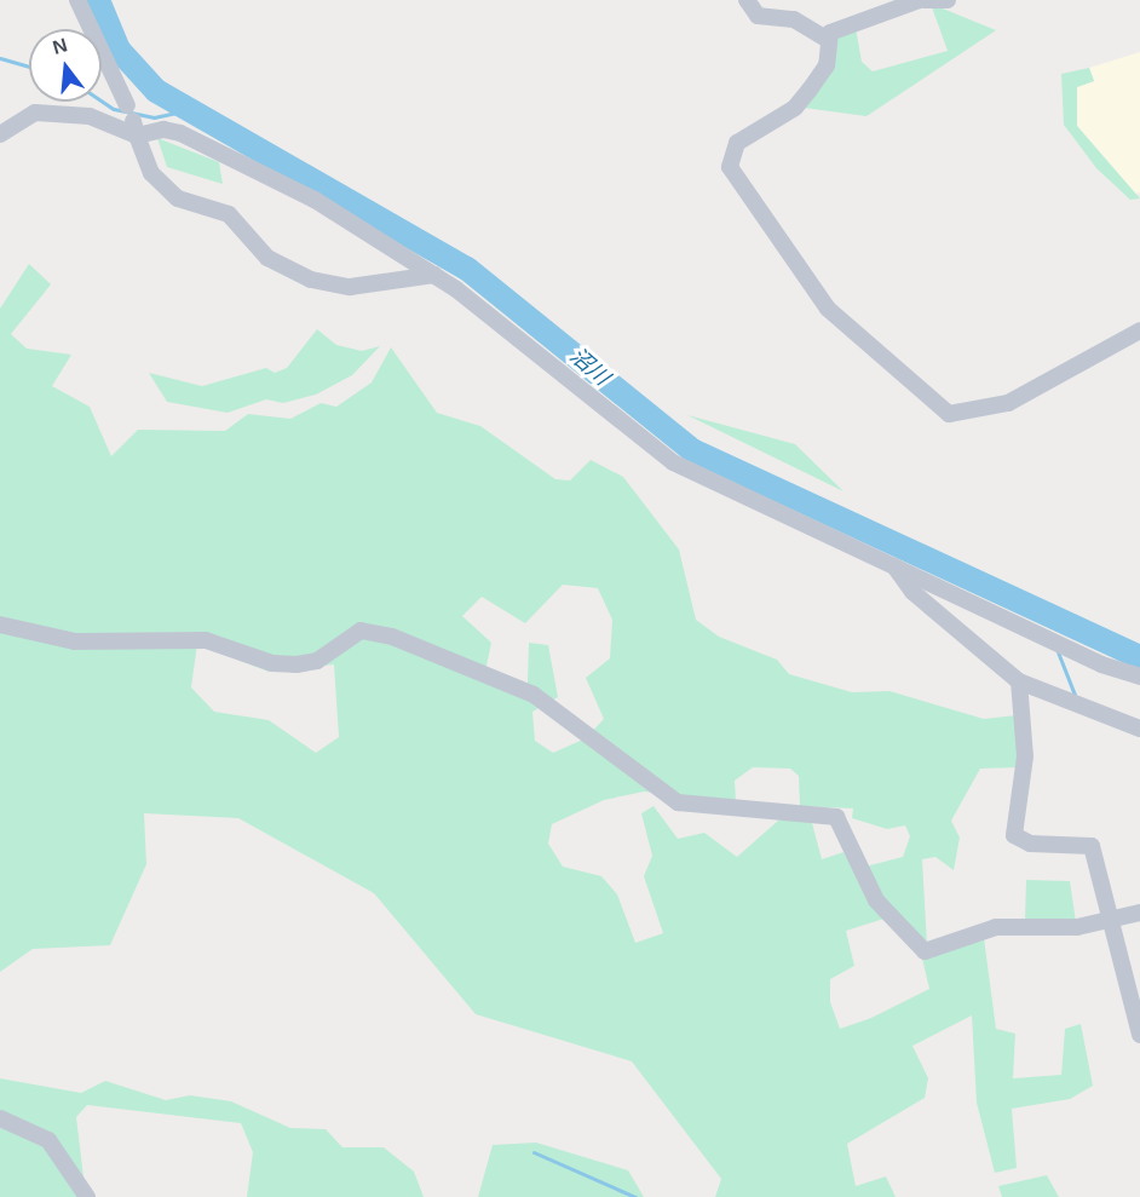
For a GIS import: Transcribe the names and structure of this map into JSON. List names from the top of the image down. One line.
{"water":["沼川"],"north":"top"}
